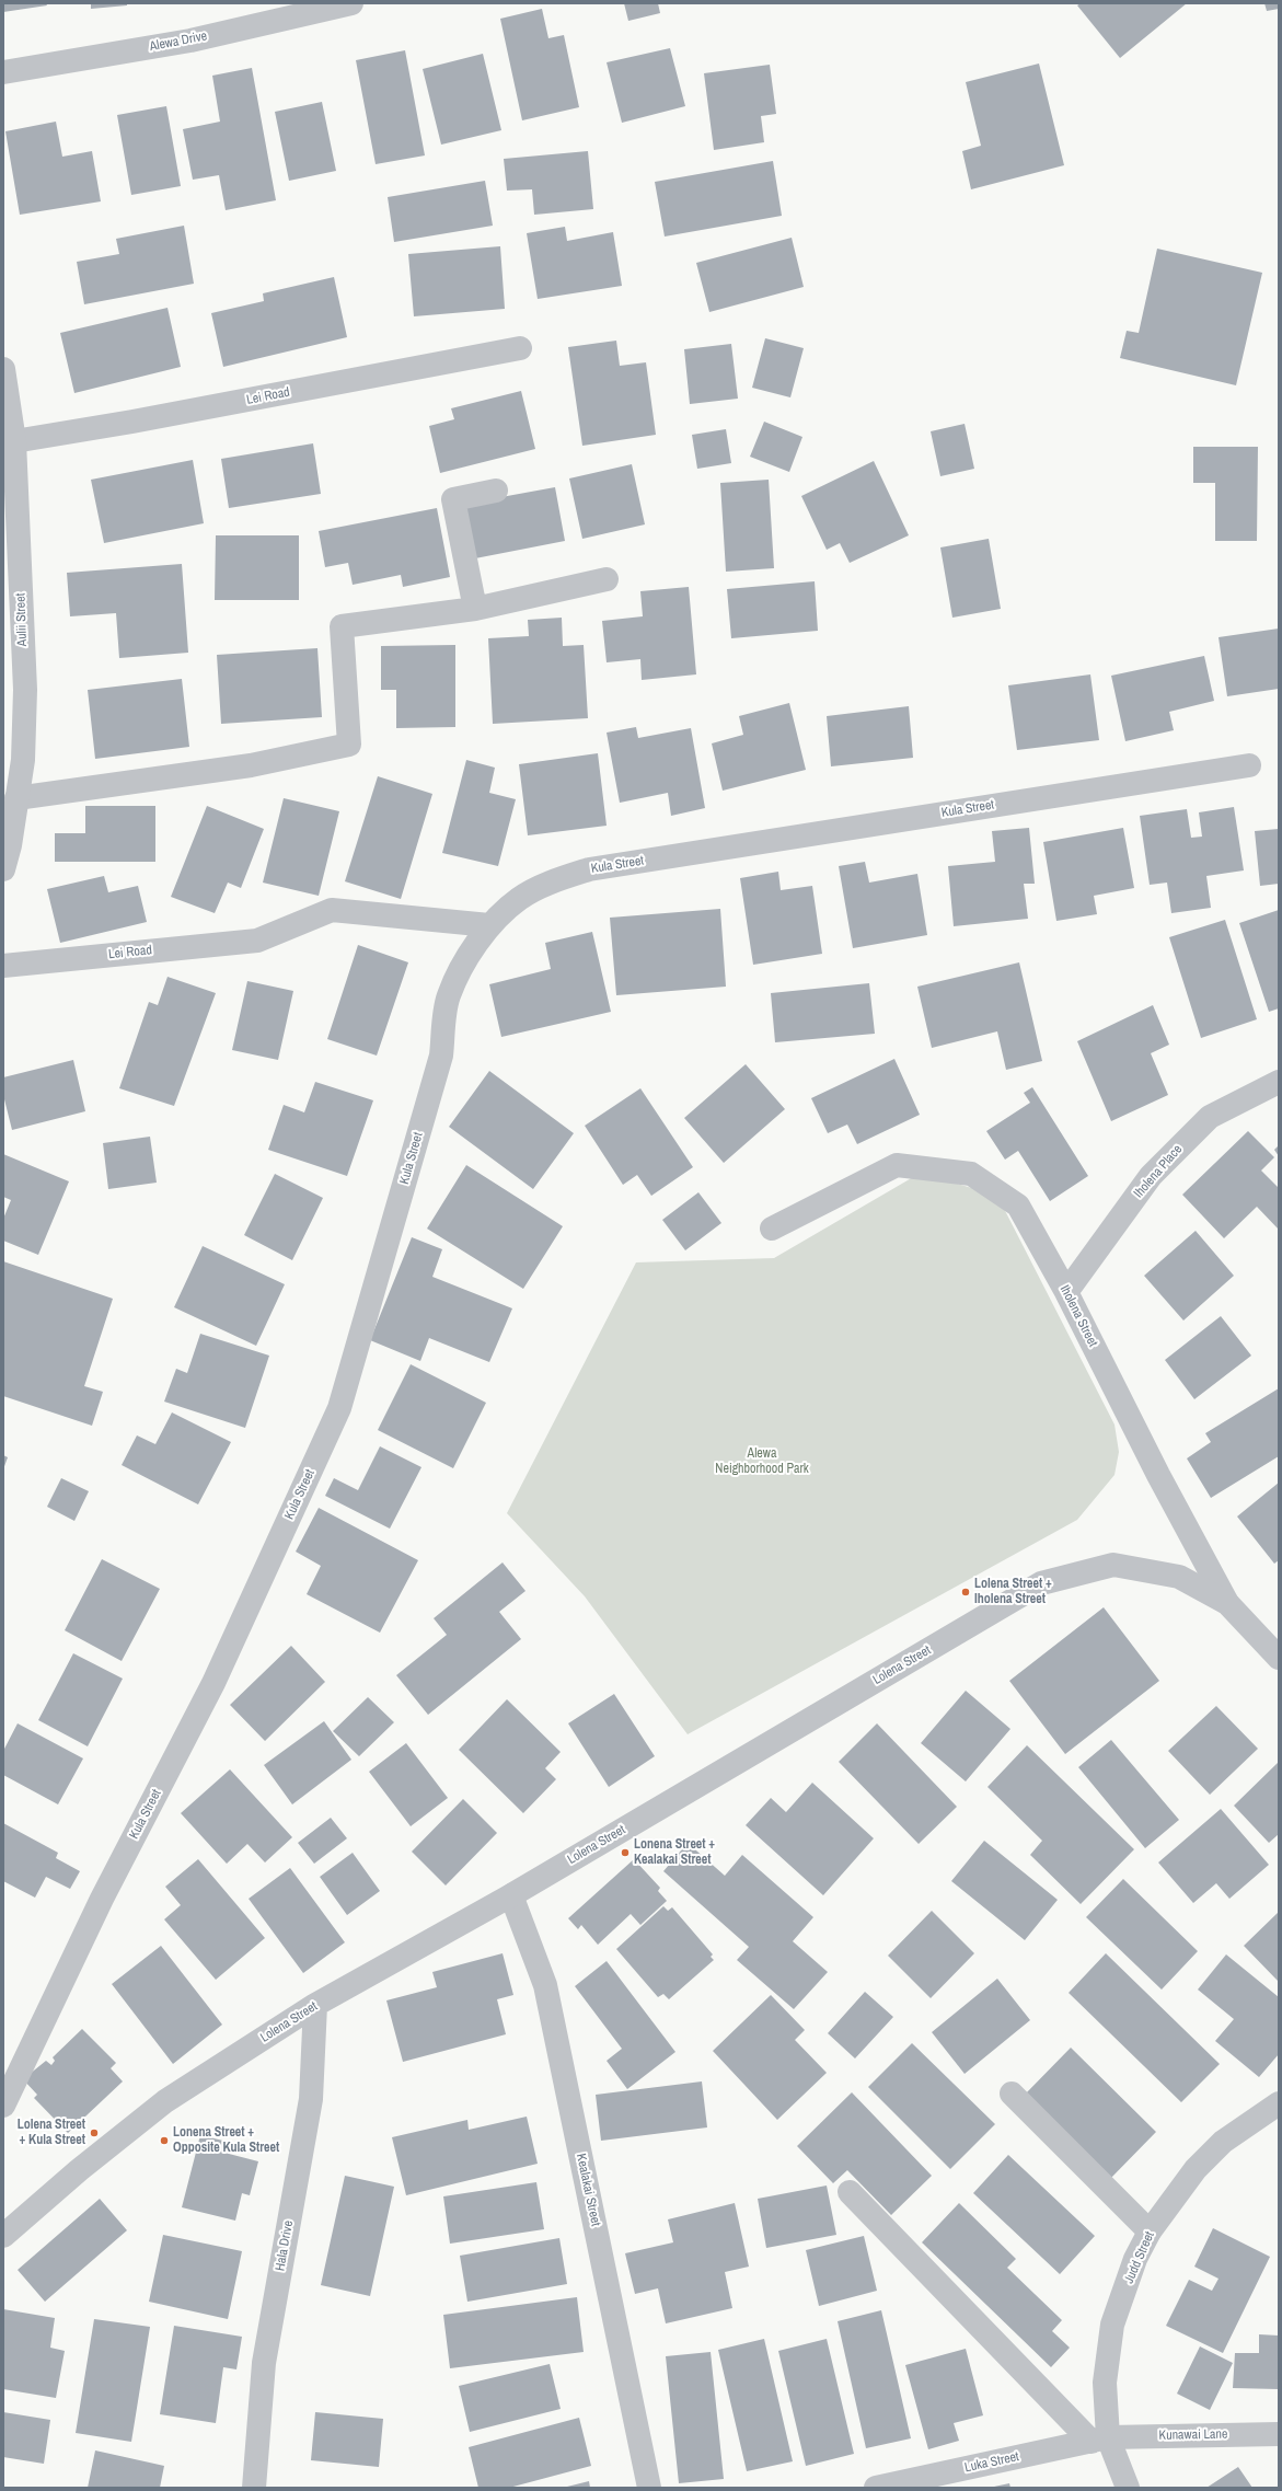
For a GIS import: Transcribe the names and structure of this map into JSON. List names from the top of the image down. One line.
{"streets":{"street":["Alewa Drive","Lei Road","Aulii Street","Kula Street","Iholena Place","Iholena Street","Lolena Street","Kealakai Street","Hala Drive","Judd Street","Kunawai Lane","Luka Street"]},"crossings":[["Lei Road","Aulii Street"],["Lei Road","Kula Street"],["Iholena Place","Iholena Street"],["Iholena Street","Lolena Street"],["Lolena Street","Kealakai Street"],["Lolena Street","Hala Drive"],["Judd Street","Kunawai Lane"],["Judd Street","Luka Street"],["Kunawai Lane","Luka Street"]],"parks":["Alewa Neighborhood Park"],"places":["Lolena Street + Iholena Street","Lonena Street + Kealakai Street","Lolena Street + Kula Street","Lonena Street + Opposite Kula Street"]}
